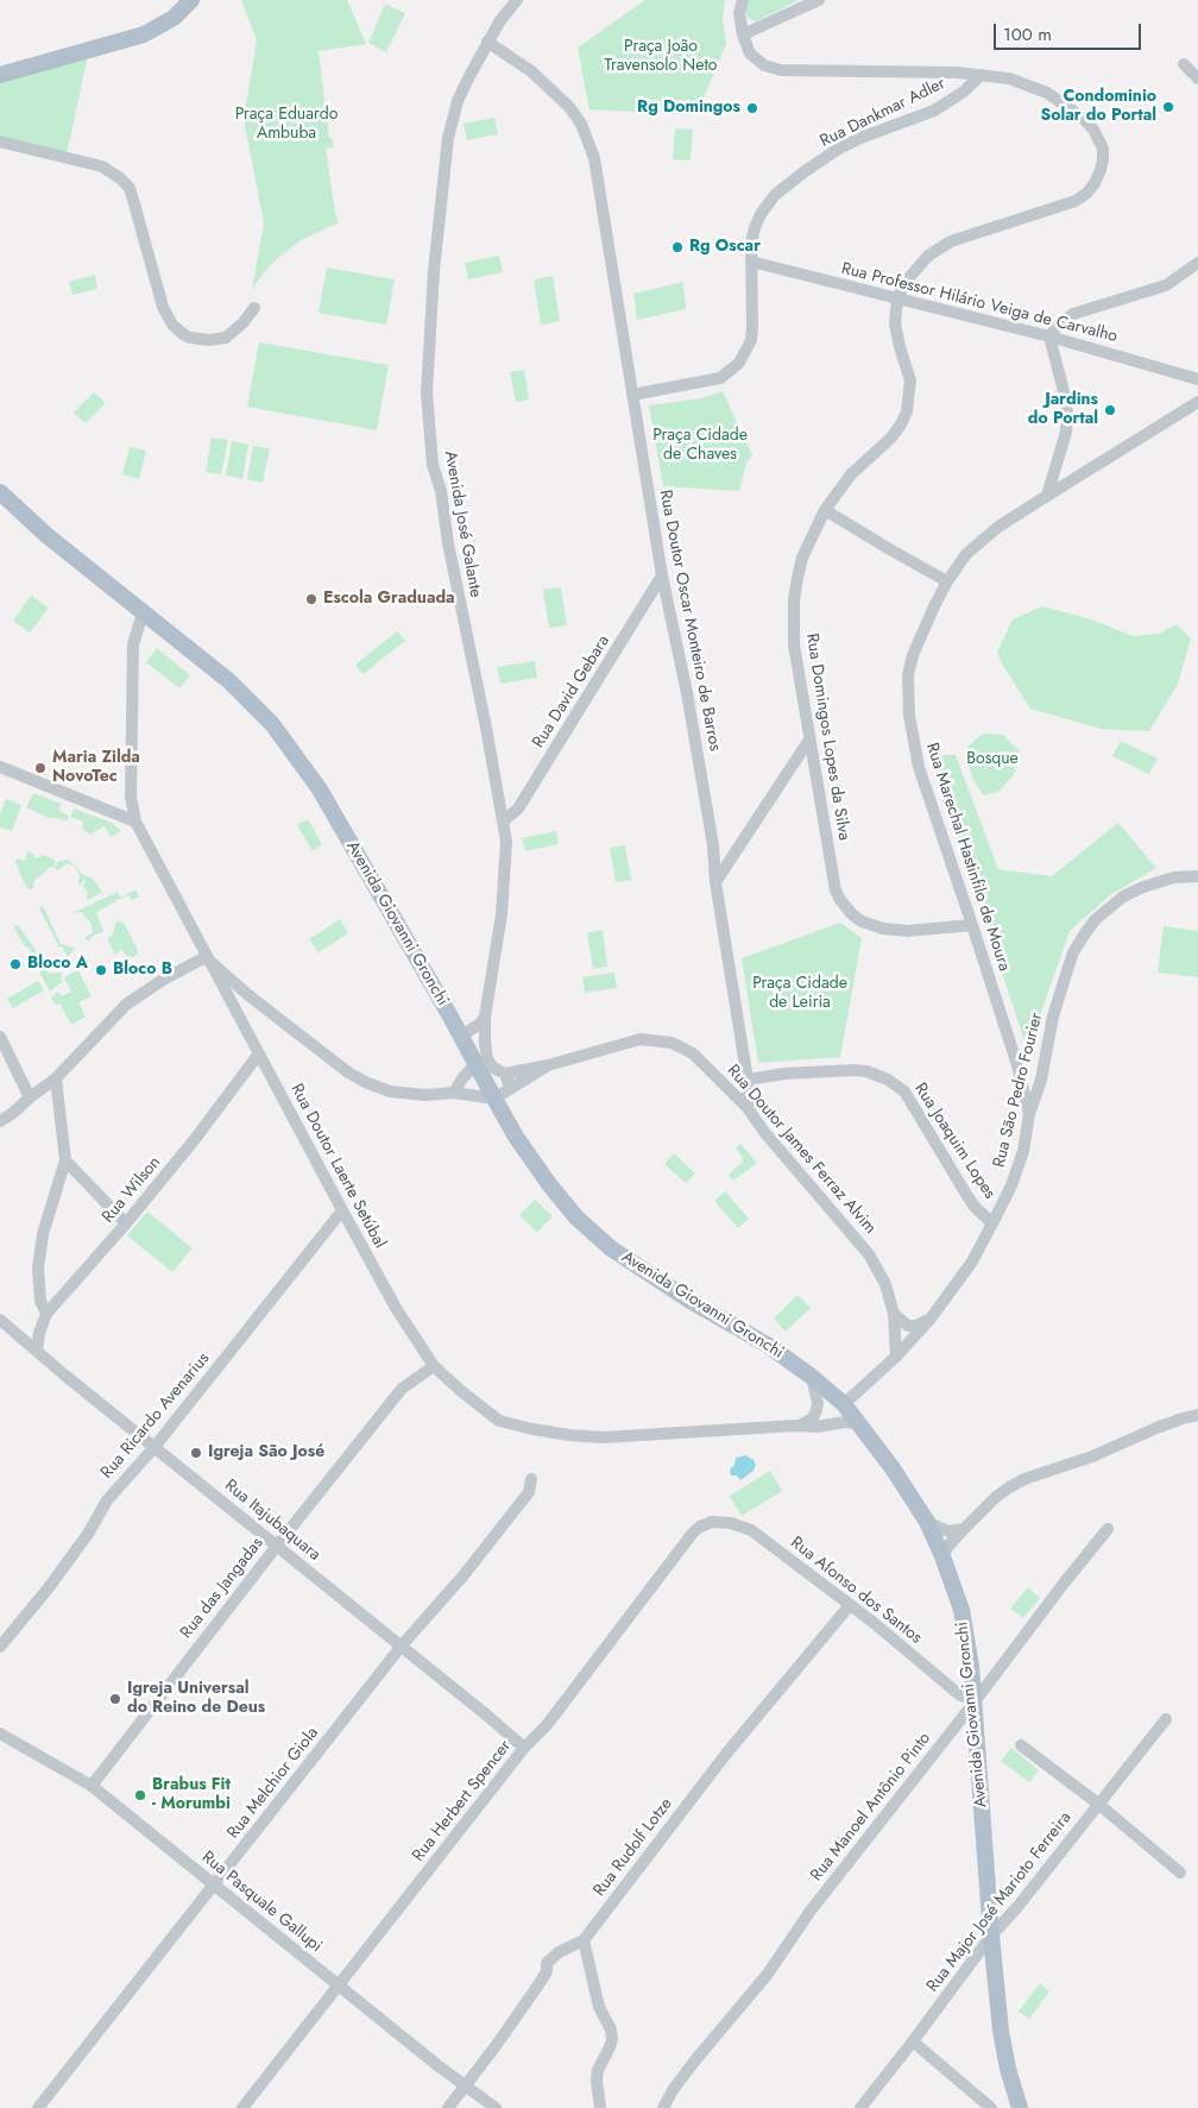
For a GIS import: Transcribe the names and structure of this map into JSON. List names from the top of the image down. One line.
{"streets":{"main road":["Avenida Giovanni Gronchi"],"street":["Rua Dankmar Adler","Rua Professor Hilário Veiga de Carvalho","Avenida José Galante","Rua Doutor Oscar Monteiro de Barros","Rua David Gebara","Rua Domingos Lopes da Silva","Rua Marechal Hastinfilo de Moura","Rua São Pedro Fourier","Rua Joaquim Lopes","Rua Doutor James Ferraz Alvim","Rua Doutor Laerte Setúbal","Rua Wilson","Rua Ricardo Avenarius","Rua Itajubaquara","Rua das Jangadas","Rua Afonso dos Santos","Rua Melchior Giola","Rua Herbert Spencer","Rua Manoel Antônio Pinto","Rua Rudolf Lotze","Rua Pasquale Gallupi","Rua Major José Marioto Ferreira"]},"crossings":[["Rua Dankmar Adler","Rua Professor Hilário Veiga de Carvalho"],["Rua Dankmar Adler","Rua Doutor Oscar Monteiro de Barros"],["Rua Dankmar Adler","Rua Domingos Lopes da Silva"],["Rua Professor Hilário Veiga de Carvalho","Rua Domingos Lopes da Silva"],["Avenida José Galante","Rua Doutor Oscar Monteiro de Barros"],["Avenida José Galante","Rua David Gebara"],["Avenida José Galante","Rua Doutor James Ferraz Alvim"],["Rua Doutor Oscar Monteiro de Barros","Rua David Gebara"],["Rua Doutor Oscar Monteiro de Barros","Rua Joaquim Lopes"],["Rua Doutor Oscar Monteiro de Barros","Rua Doutor James Ferraz Alvim"],["Rua Domingos Lopes da Silva","Rua Marechal Hastinfilo de Moura"],["Rua Marechal Hastinfilo de Moura","Rua São Pedro Fourier"],["Avenida Giovanni Gronchi","Rua São Pedro Fourier"],["Avenida Giovanni Gronchi","Rua Doutor Laerte Setúbal"],["Avenida Giovanni Gronchi","Rua Afonso dos Santos"],["Avenida Giovanni Gronchi","Rua Manoel Antônio Pinto"],["Avenida Giovanni Gronchi","Rua Major José Marioto Ferreira"],["Rua São Pedro Fourier","Rua Joaquim Lopes"],["Rua São Pedro Fourier","Rua Doutor James Ferraz Alvim"],["Rua Doutor Laerte Setúbal","Rua Wilson"],["Rua Doutor Laerte Setúbal","Rua Ricardo Avenarius"],["Rua Doutor Laerte Setúbal","Rua das Jangadas"],["Rua Wilson","Rua Itajubaquara"],["Rua Ricardo Avenarius","Rua Itajubaquara"],["Rua Itajubaquara","Rua das Jangadas"],["Rua Itajubaquara","Rua Melchior Giola"],["Rua Itajubaquara","Rua Herbert Spencer"],["Rua das Jangadas","Rua Pasquale Gallupi"],["Rua Afonso dos Santos","Rua Herbert Spencer"],["Rua Afonso dos Santos","Rua Manoel Antônio Pinto"],["Rua Afonso dos Santos","Rua Rudolf Lotze"],["Rua Melchior Giola","Rua Pasquale Gallupi"],["Rua Herbert Spencer","Rua Pasquale Gallupi"],["Rua Rudolf Lotze","Rua Pasquale Gallupi"]],"parks":["Praça João Travensolo Neto","Praça Eduardo Ambuba","Praça Cidade de Chaves","Bosque","Praça Cidade de Leiria"],"places":["Condominio Solar do Portal","Rg Domingos","Rg Oscar","Jardins do Portal","Escola Graduada","Maria Zilda NovoTec","Bloco A","Bloco B","Igreja São José","Igreja Universal do Reino de Deus","Brabus Fit - Morumbi"],"scale_bar":"100 m"}
